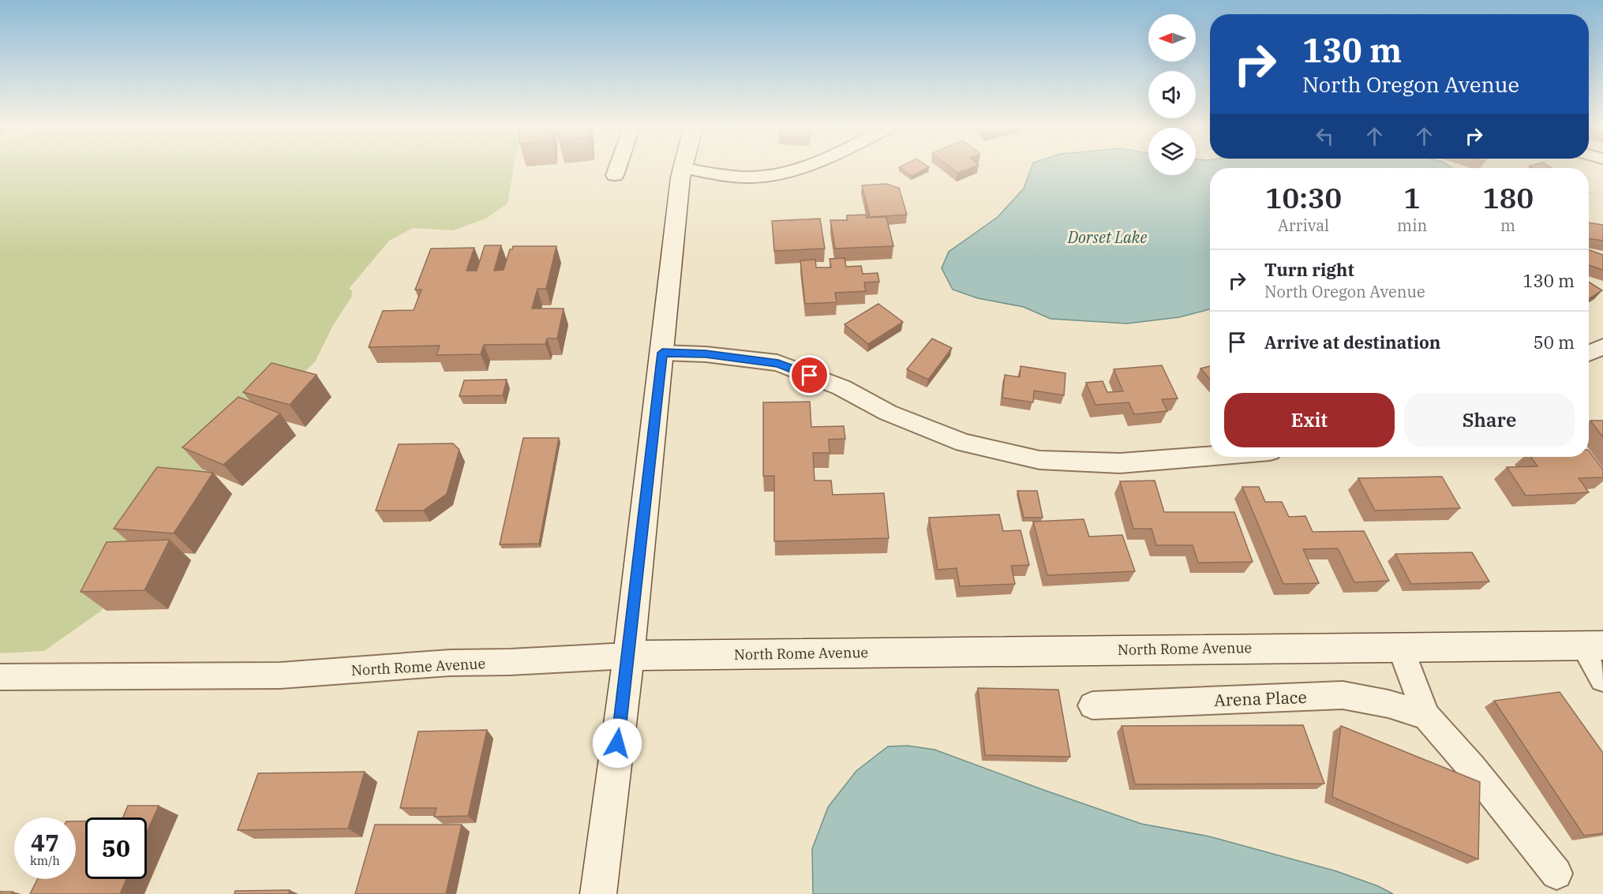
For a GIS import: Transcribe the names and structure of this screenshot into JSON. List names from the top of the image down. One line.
{"streets":{"main road":["North Rome Avenue"],"street":["Arena Place"]},"water":["Dorset Lake"],"north":"left","page":{"turn":["130 m","North Oregon Avenue"],"eta":["10:30","Arrival","1","min","180","m"],"list":[{"name":"Turn right","note":"North Oregon Avenue","value":"130 m"},{"name":"Arrive at destination","value":"50 m"}],"buttons":["Exit","Share"],"speed":"47 km/h","limit":"50"}}
